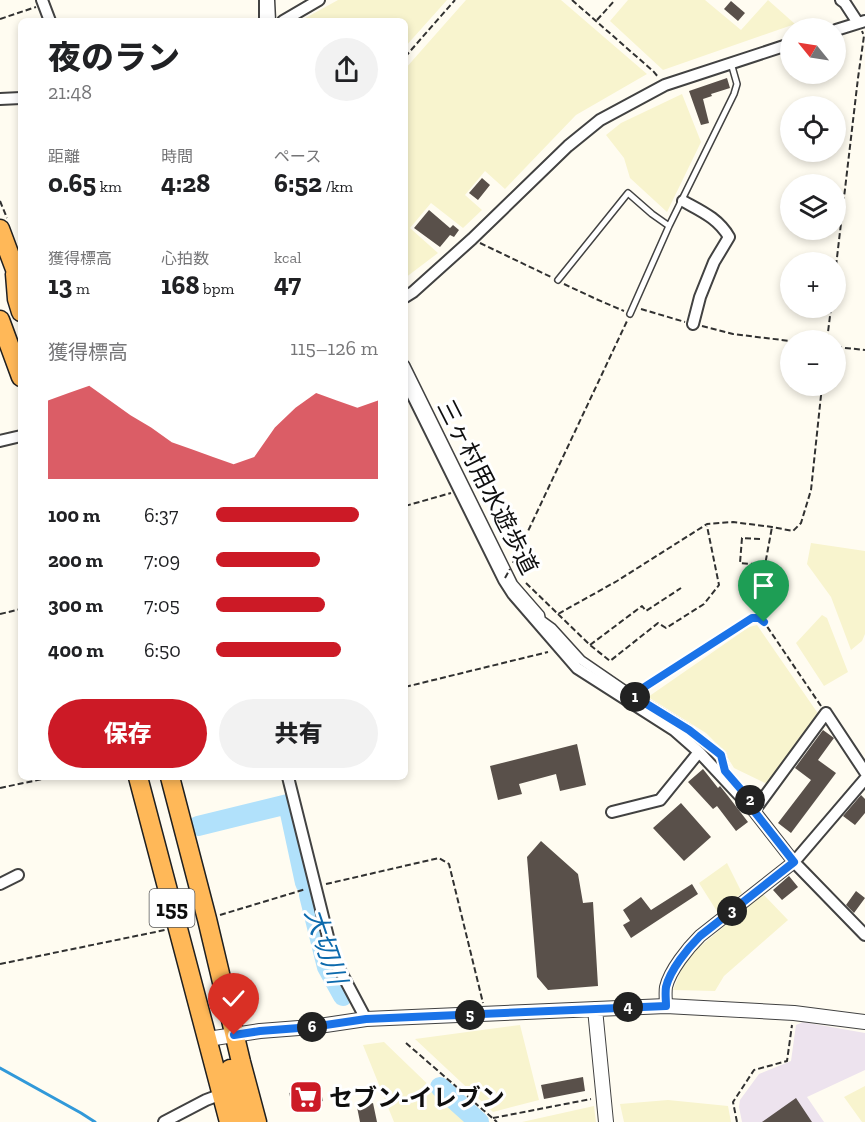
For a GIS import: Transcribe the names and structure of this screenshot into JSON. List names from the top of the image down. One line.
{"streets":{"highway":["155"],"street":["三ヶ村用水遊歩道"]},"water":["大切川"],"places":{"supermarket":["セブン-イレブン"]},"north":"top left","page":{"map_buttons":["+","−"],"heading":["夜のラン","21:48"],"stats":[["距離","0.65 km"],["時間","4:28"],["ペース","6:52 /km"],["獲得標高","13 m"],["心拍数","168 bpm"],["kcal","47"]],"chart":["獲得標高","115–126 m"],"list":[{"name":"100 m","note":"6:37"},{"name":"200 m","note":"7:09"},{"name":"300 m","note":"7:05"},{"name":"400 m","note":"6:50"}],"pins":["1","2","3","4","5","6"],"buttons":["保存","共有"]}}
